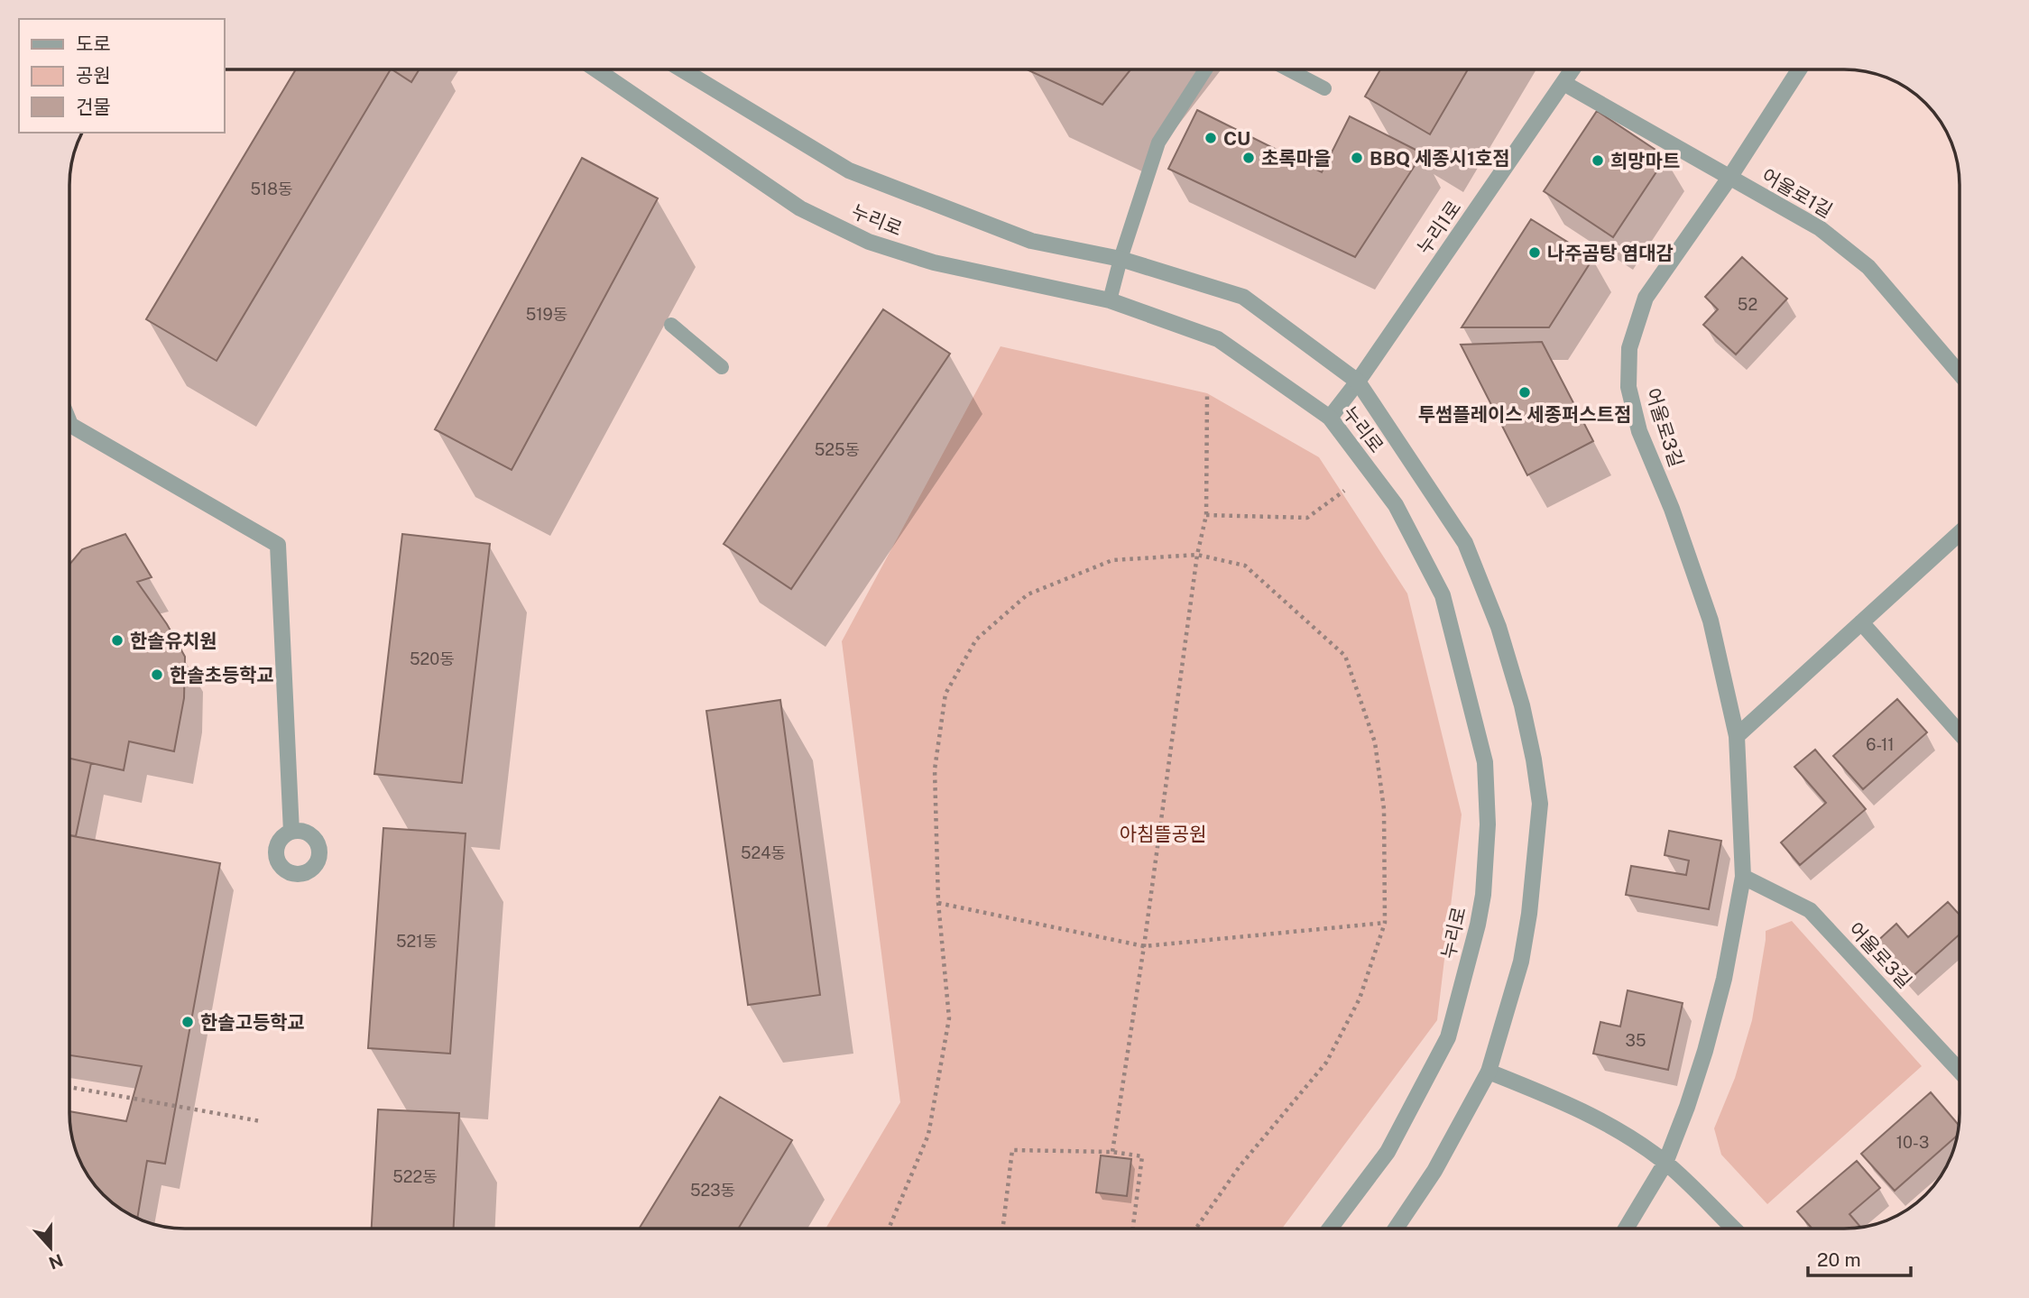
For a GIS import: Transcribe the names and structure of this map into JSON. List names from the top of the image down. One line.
{"streets":{"street":["어울로1길","누리로","누리1로","어울로3길"]},"crossings":[["어울로1길","누리1로"],["어울로1길","어울로3길"],["누리로","누리1로"]],"parks":["아침뜰공원"],"places":["CU","초록마을","BBQ 세종시1호점","희망마트","나주곰탕 염대감","투썸플레이스 세종퍼스트점","한솔유치원","한솔초등학교","한솔고등학교"],"house_numbers":["518동","52","519동","525동","520동","6-11","524동","521동","35","10-3","522동","523동"],"legend":["도로","공원","건물"],"scale_bar":"20 m","north":"bottom"}
